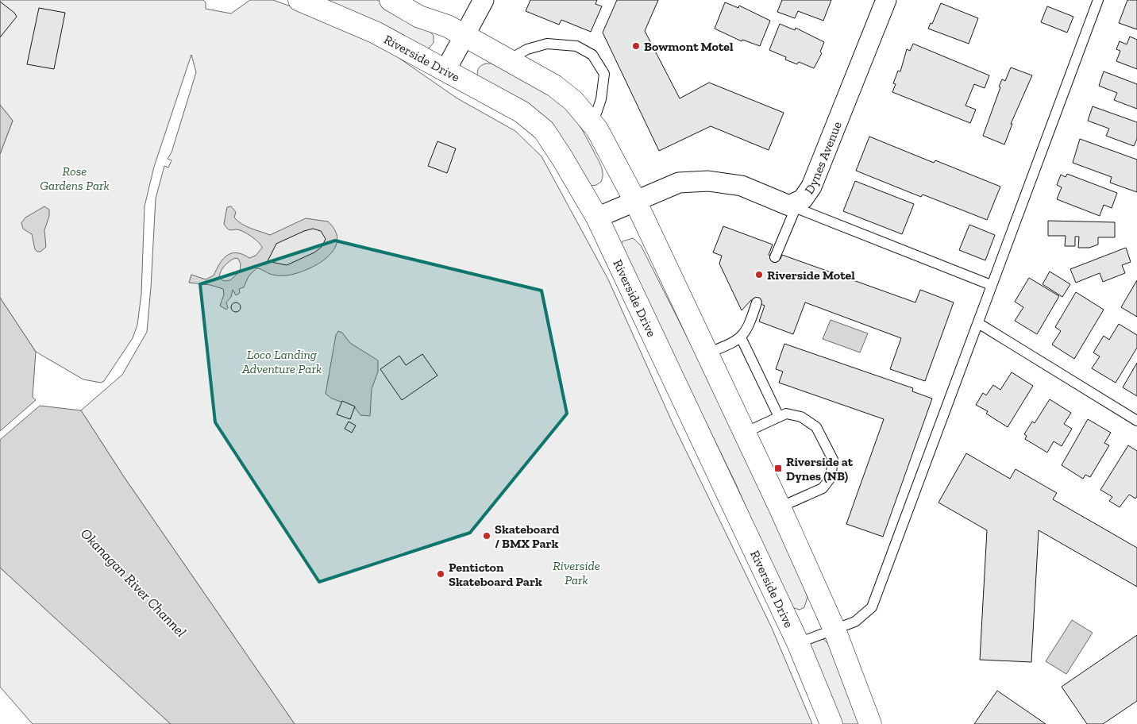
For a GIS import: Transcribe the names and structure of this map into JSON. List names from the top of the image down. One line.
{"streets":{"street":["Riverside Drive","Dynes Avenue"]},"crossings":[["Riverside Drive","Dynes Avenue"]],"water":["Okanagan River Channel"],"parks":["Rose Gardens Park","Loco Landing Adventure Park","Riverside Park"],"places":{"other":["Bowmont Motel","Riverside Motel","Skateboard / BMX Park","Penticton Skateboard Park"],"transit":["Riverside at Dynes (NB)"]}}
